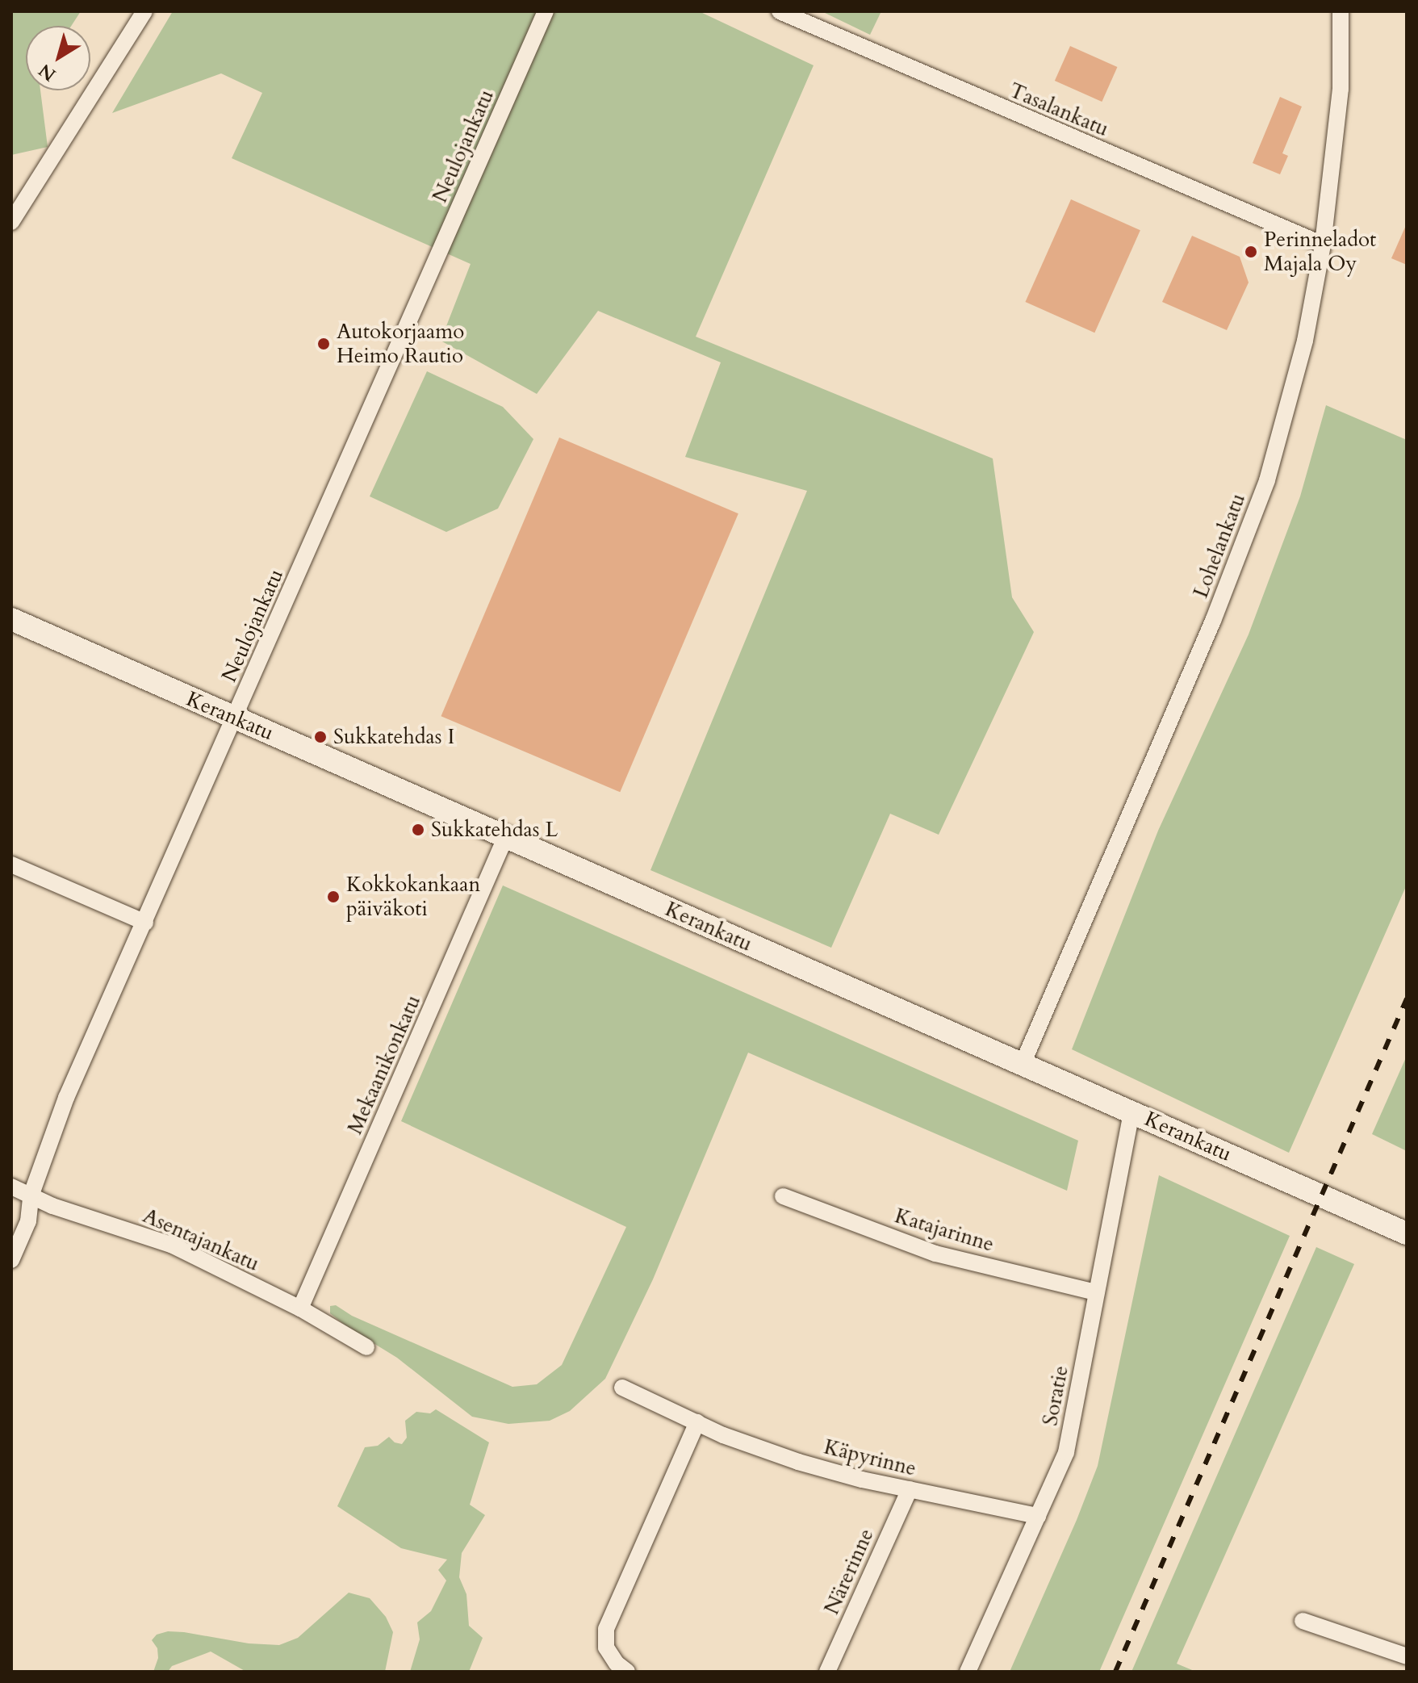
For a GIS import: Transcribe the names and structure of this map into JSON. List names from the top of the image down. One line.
{"streets":{"street":["Tasalankatu","Neulojankatu","Lohelankatu","Kerankatu","Mekaanikonkatu","Katajarinne","Asentajankatu","Soratie","Käpyrinne","Närerinne"]},"crossings":[["Tasalankatu","Lohelankatu"],["Neulojankatu","Kerankatu"],["Neulojankatu","Asentajankatu"],["Lohelankatu","Kerankatu"],["Kerankatu","Mekaanikonkatu"],["Kerankatu","Soratie"],["Mekaanikonkatu","Asentajankatu"],["Katajarinne","Soratie"],["Soratie","Käpyrinne"],["Käpyrinne","Närerinne"]],"places":["Perinneladot Majala Oy","Autokorjaamo Heimo Rautio","Sukkatehdas I","Sukkatehdas L","Kokkokankaan päiväkoti"],"north":"bottom left"}
